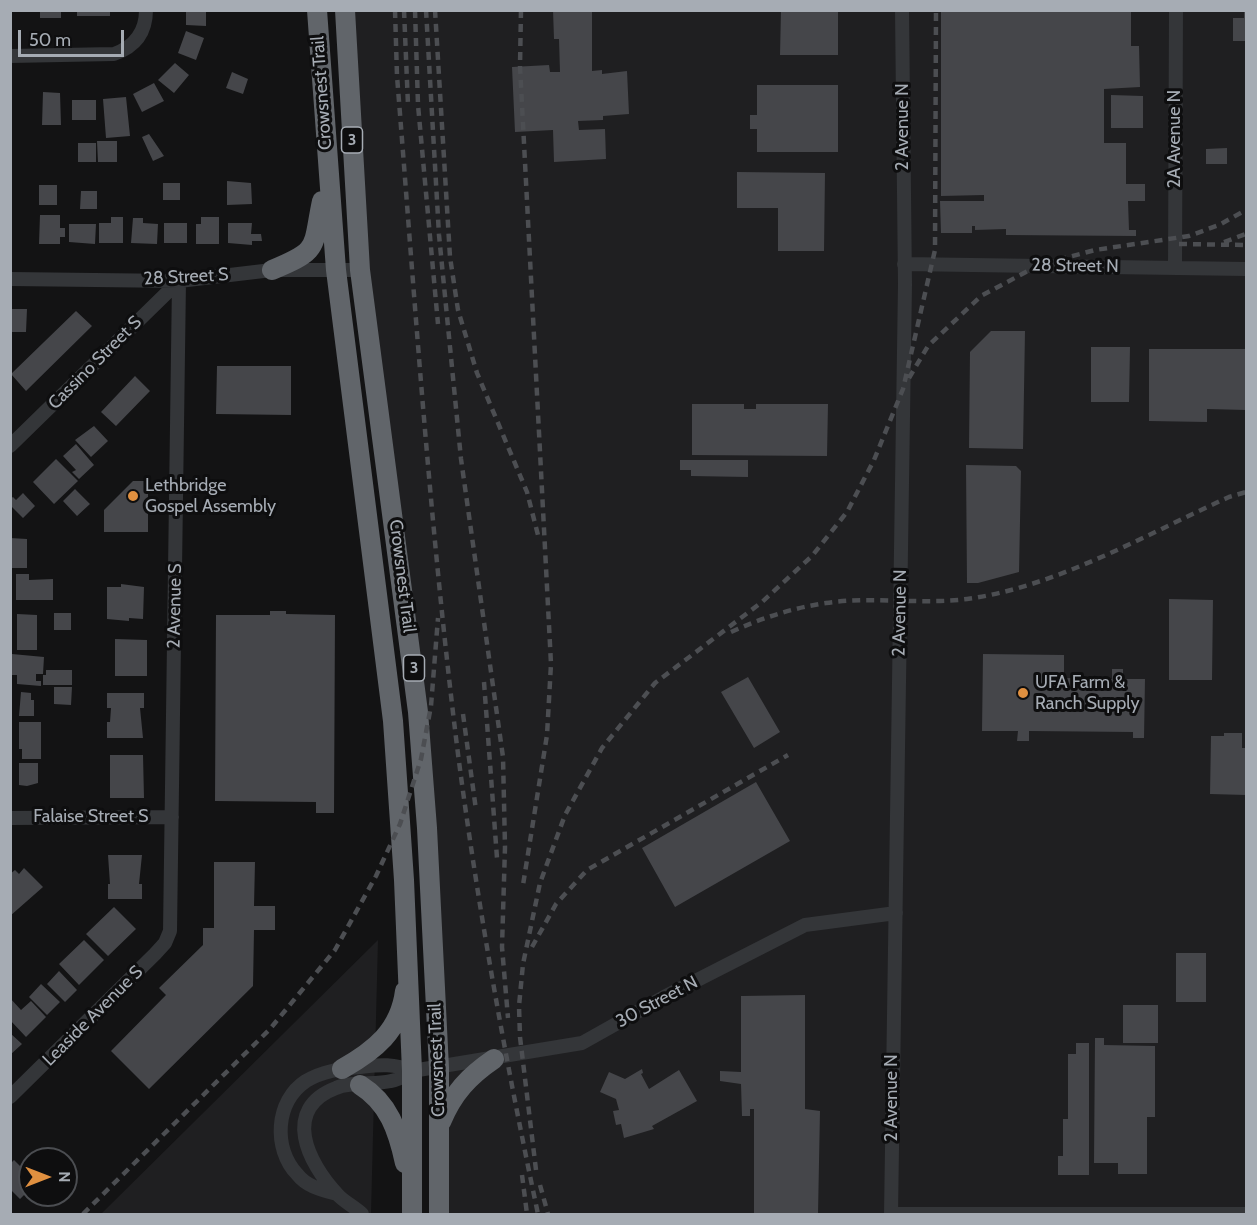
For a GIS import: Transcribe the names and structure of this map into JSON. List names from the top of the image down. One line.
{"streets":{"highway":["Crowsnest Trail","3"],"street":["2 Avenue N","2A Avenue N","28 Street N","28 Street S","Cassino Street S","2 Avenue S","Falaise Street S","30 Street N","Leaside Avenue S"]},"crossings":[["Crowsnest Trail","28 Street S"],["Crowsnest Trail","30 Street N"],["2 Avenue N","28 Street N"],["2 Avenue N","30 Street N"],["2A Avenue N","28 Street N"],["28 Street S","Cassino Street S"],["28 Street S","2 Avenue S"],["Cassino Street S","2 Avenue S"],["2 Avenue S","Falaise Street S"],["2 Avenue S","Leaside Avenue S"]],"places":["Lethbridge Gospel Assembly","UFA Farm & Ranch Supply"],"scale_bar":"50 m","north":"right"}
